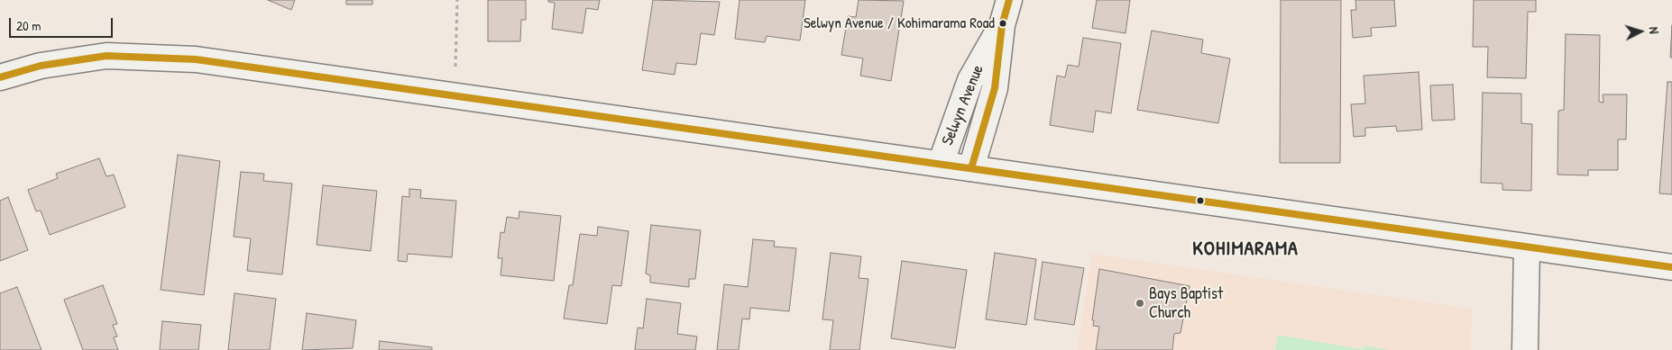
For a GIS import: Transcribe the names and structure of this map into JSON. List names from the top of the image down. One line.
{"streets":{"main road":["Selwyn Avenue"]},"districts":["KOHIMARAMA"],"places":["Selwyn Avenue / Kohimarama Road","Bays Baptist Church"],"scale_bar":"20 m","north":"right"}
